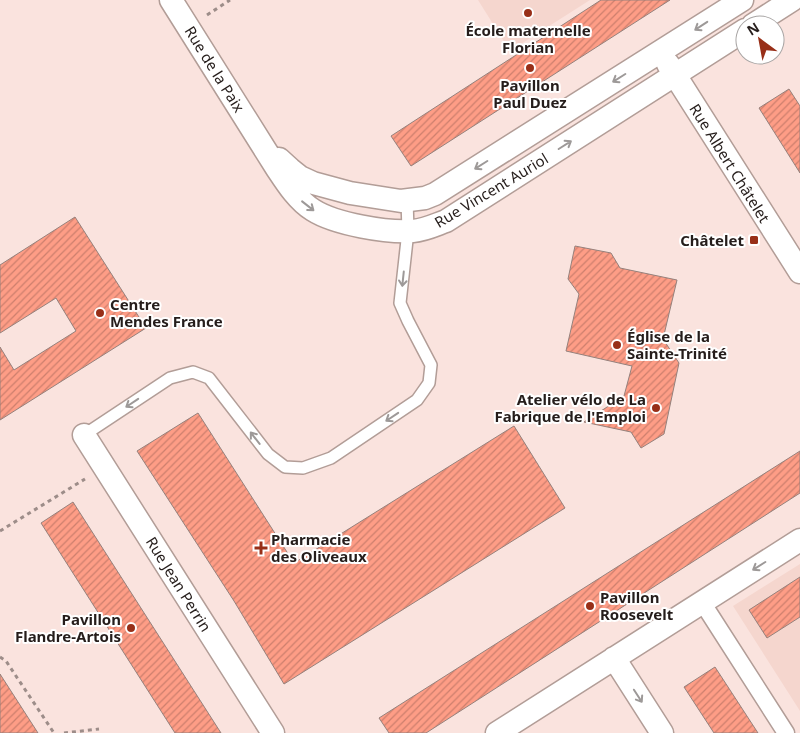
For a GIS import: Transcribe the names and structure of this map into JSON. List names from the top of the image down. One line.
{"streets":{"street":["Rue de la Paix","Rue Albert Châtelet","Rue Vincent Auriol","Rue Jean Perrin"]},"crossings":[["Rue de la Paix","Rue Vincent Auriol"],["Rue Albert Châtelet","Rue Vincent Auriol"]],"places":{"other":["École maternelle Florian","Pavillon Paul Duez","Centre Mendes France","Église de la Sainte-Trinité","Atelier vélo de La Fabrique de l'Emploi","Pavillon Roosevelt","Pavillon Flandre-Artois"],"transit":["Châtelet"],"health":["Pharmacie des Oliveaux"]},"north":"top left"}
